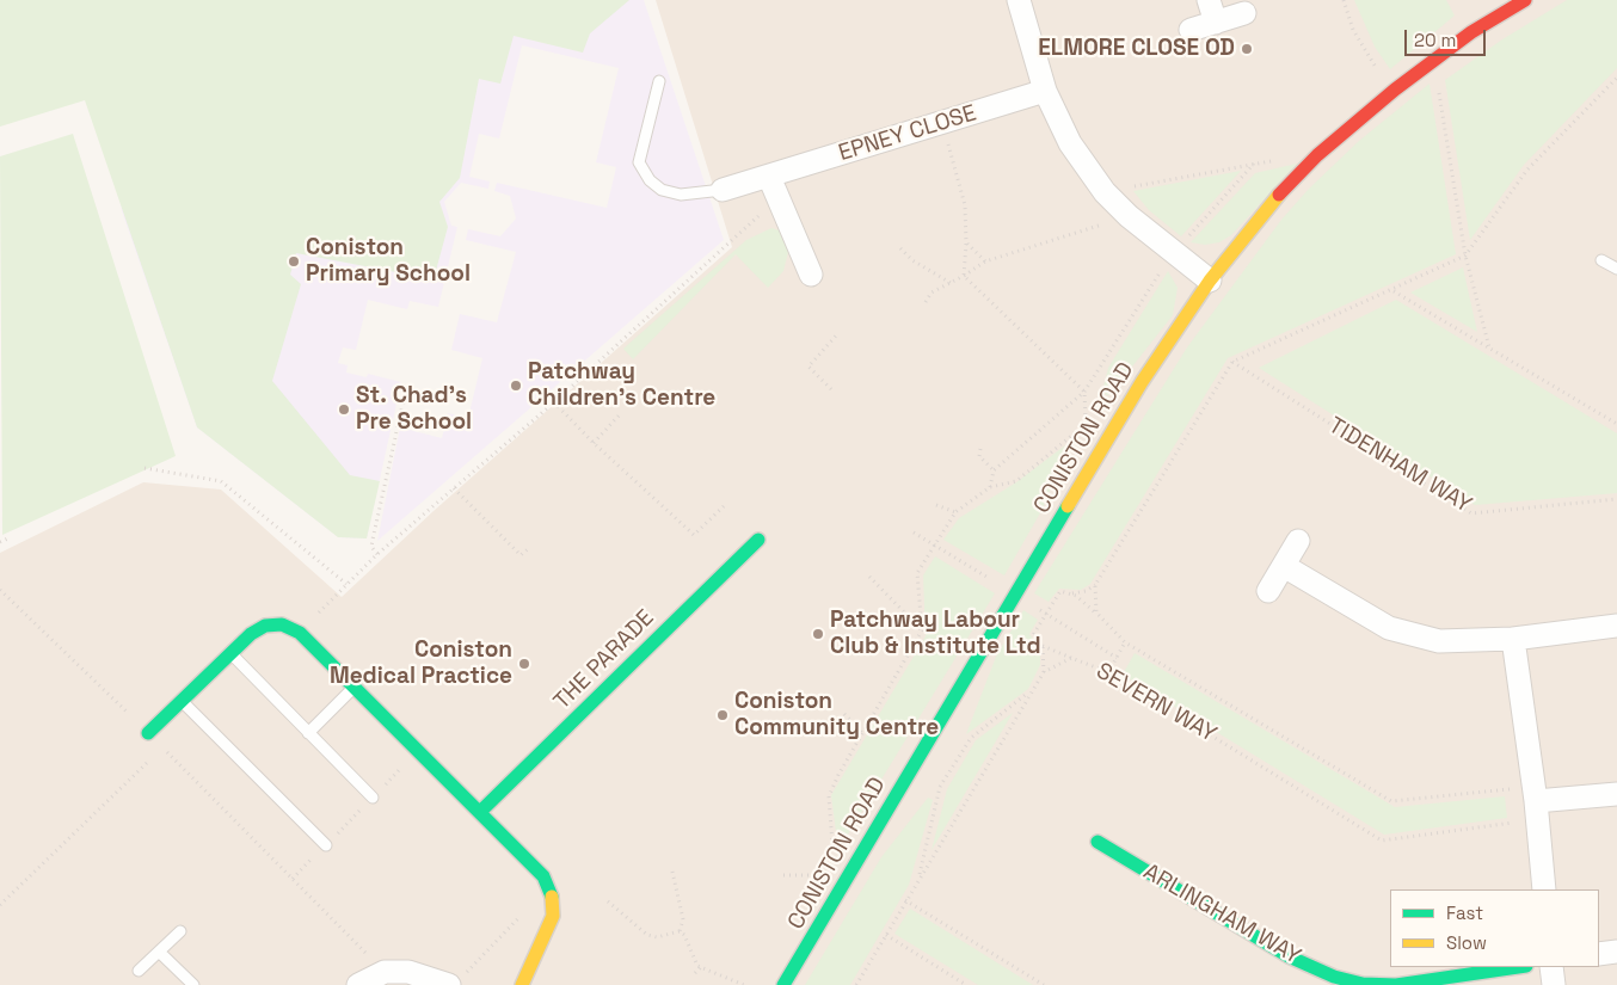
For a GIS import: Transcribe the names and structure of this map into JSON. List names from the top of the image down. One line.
{"streets":{"street":["EPNEY CLOSE","CONISTON ROAD","THE PARADE","ARLINGHAM WAY"],"path":["TIDENHAM WAY","SEVERN WAY"]},"places":["ELMORE CLOSE OD","Coniston Primary School","Patchway Children's Centre","St. Chad's Pre School","Patchway Labour Club & Institute Ltd","Coniston Medical Practice","Coniston Community Centre"],"legend":["Fast","Slow"],"scale_bar":"20 m"}
